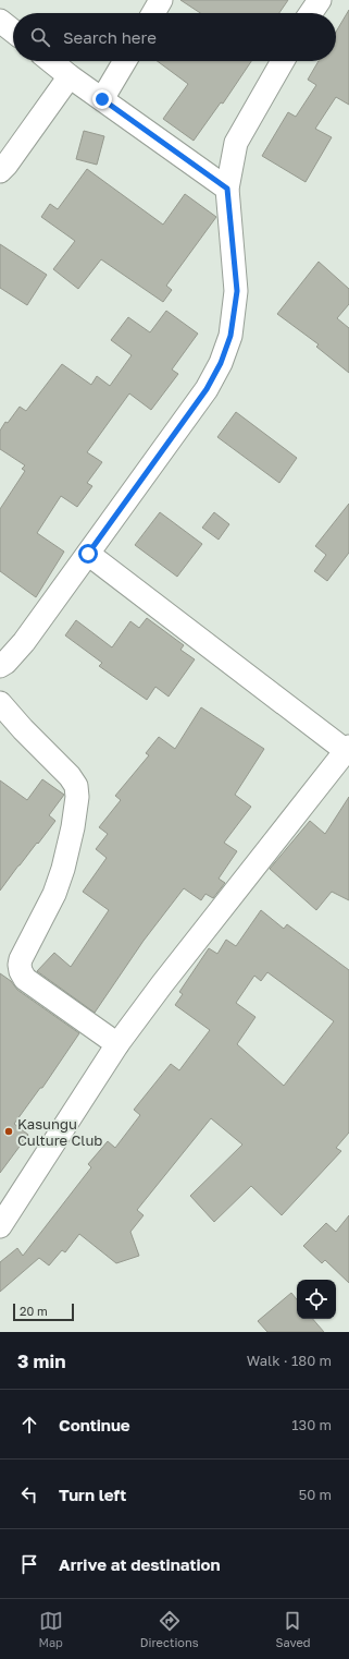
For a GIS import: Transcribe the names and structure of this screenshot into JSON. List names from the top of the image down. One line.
{"places":["Kasungu Culture Club"],"scale_bar":"20 m","page":{"search":"Search here","scale":"20 m","heading":["3 min","Walk · 180 m"],"list":[["Continue","130 m"],["Turn left","50 m"],"Arrive at destination"],"nav":["Map","Directions","Saved"]}}
